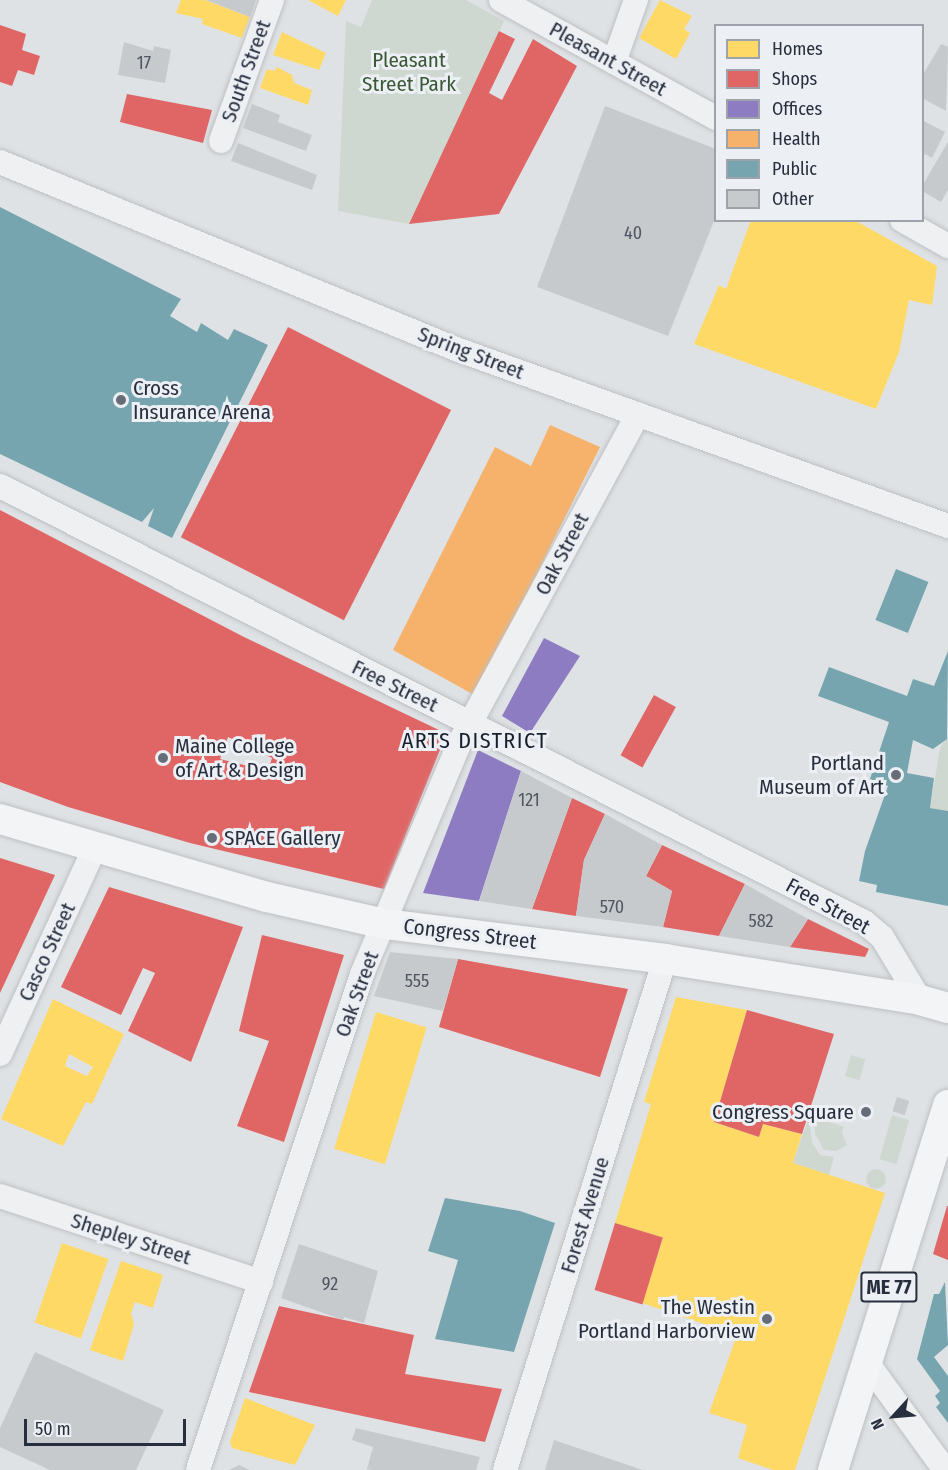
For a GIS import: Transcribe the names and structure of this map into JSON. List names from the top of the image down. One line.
{"streets":{"main road":["Congress Street","ME 77"],"street":["Pleasant Street","South Street","Spring Street","Oak Street","Free Street","Casco Street","Forest Avenue","Shepley Street"]},"crossings":[["Spring Street","Oak Street"],["Oak Street","Free Street"],["Oak Street","Congress Street"],["Oak Street","Shepley Street"],["Free Street","Congress Street"],["Congress Street","Casco Street"],["Congress Street","Forest Avenue"]],"districts":["ARTS DISTRICT"],"parks":["Pleasant Street Park"],"places":["Cross Insurance Arena","Maine College of Art & Design","Portland Museum of Art","SPACE Gallery","Congress Square","The Westin Portland Harborview"],"house_numbers":["17","40","121","570","582","555","92"],"legend":["Homes","Shops","Offices","Health","Public","Other"],"scale_bar":"50 m","north":"bottom left"}
